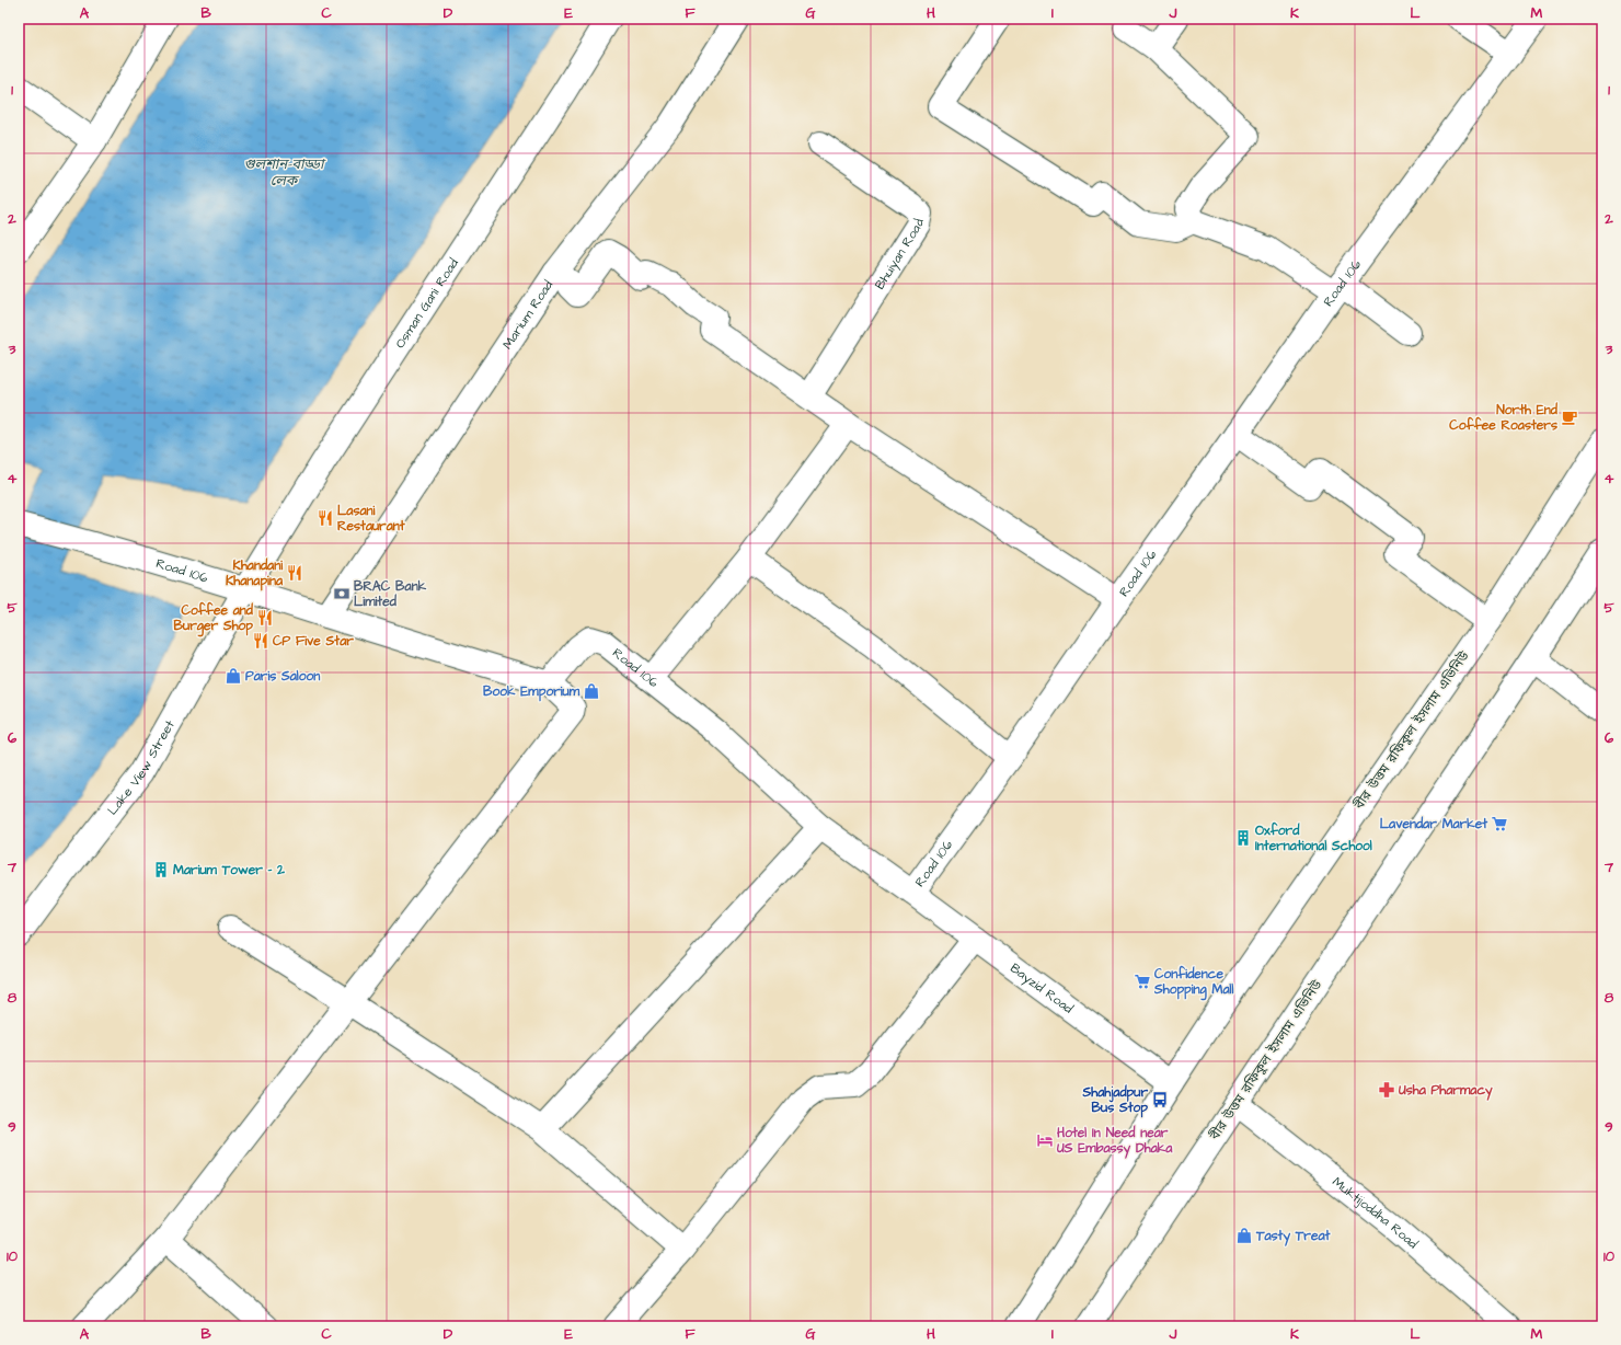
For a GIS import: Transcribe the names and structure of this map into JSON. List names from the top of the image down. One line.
{"streets":{"street":["Bhuiyan Road","Road 106","Osman Gani Road","Marium Road","বীর উত্তম রফিকুল ইসলাম এভিনিউ","Lake View Street","Bayzid Road","Muktijoddha Road"]},"crossings":[["Road 106","Osman Gani Road"],["Road 106","Marium Road"],["Road 106","Lake View Street"],["Road 106","Bayzid Road"],["Osman Gani Road","Lake View Street"],["বীর উত্তম রফিকুল ইসলাম এভিনিউ","Bayzid Road"],["বীর উত্তম রফিকুল ইসলাম এভিনিউ","Muktijoddha Road"]],"water":["গুলশান-বাড্ডা লেক"],"places":{"cafe":["North End Coffee Roasters"],"restaurant":["Lasani Restaurant","Khandani Khanapina","Coffee and Burger Shop","CP Five Star"],"bank":["BRAC Bank Limited"],"shop":["Paris Saloon","Book Emporium","Tasty Treat"],"supermarket":["Lavendar Market","Confidence Shopping Mall"],"building":["Oxford International School","Marium Tower - 2"],"pharmacy":["Usha Pharmacy"],"bus stop":["Shahjadpur Bus Stop"],"hotel":["Hotel In Need near US Embassy Dhaka"]},"grid":{"columns":["A","B","C","D","E","F","G","H","I","J","K","L","M"],"rows":["1","2","3","4","5","6","7","8","9","10"]}}
